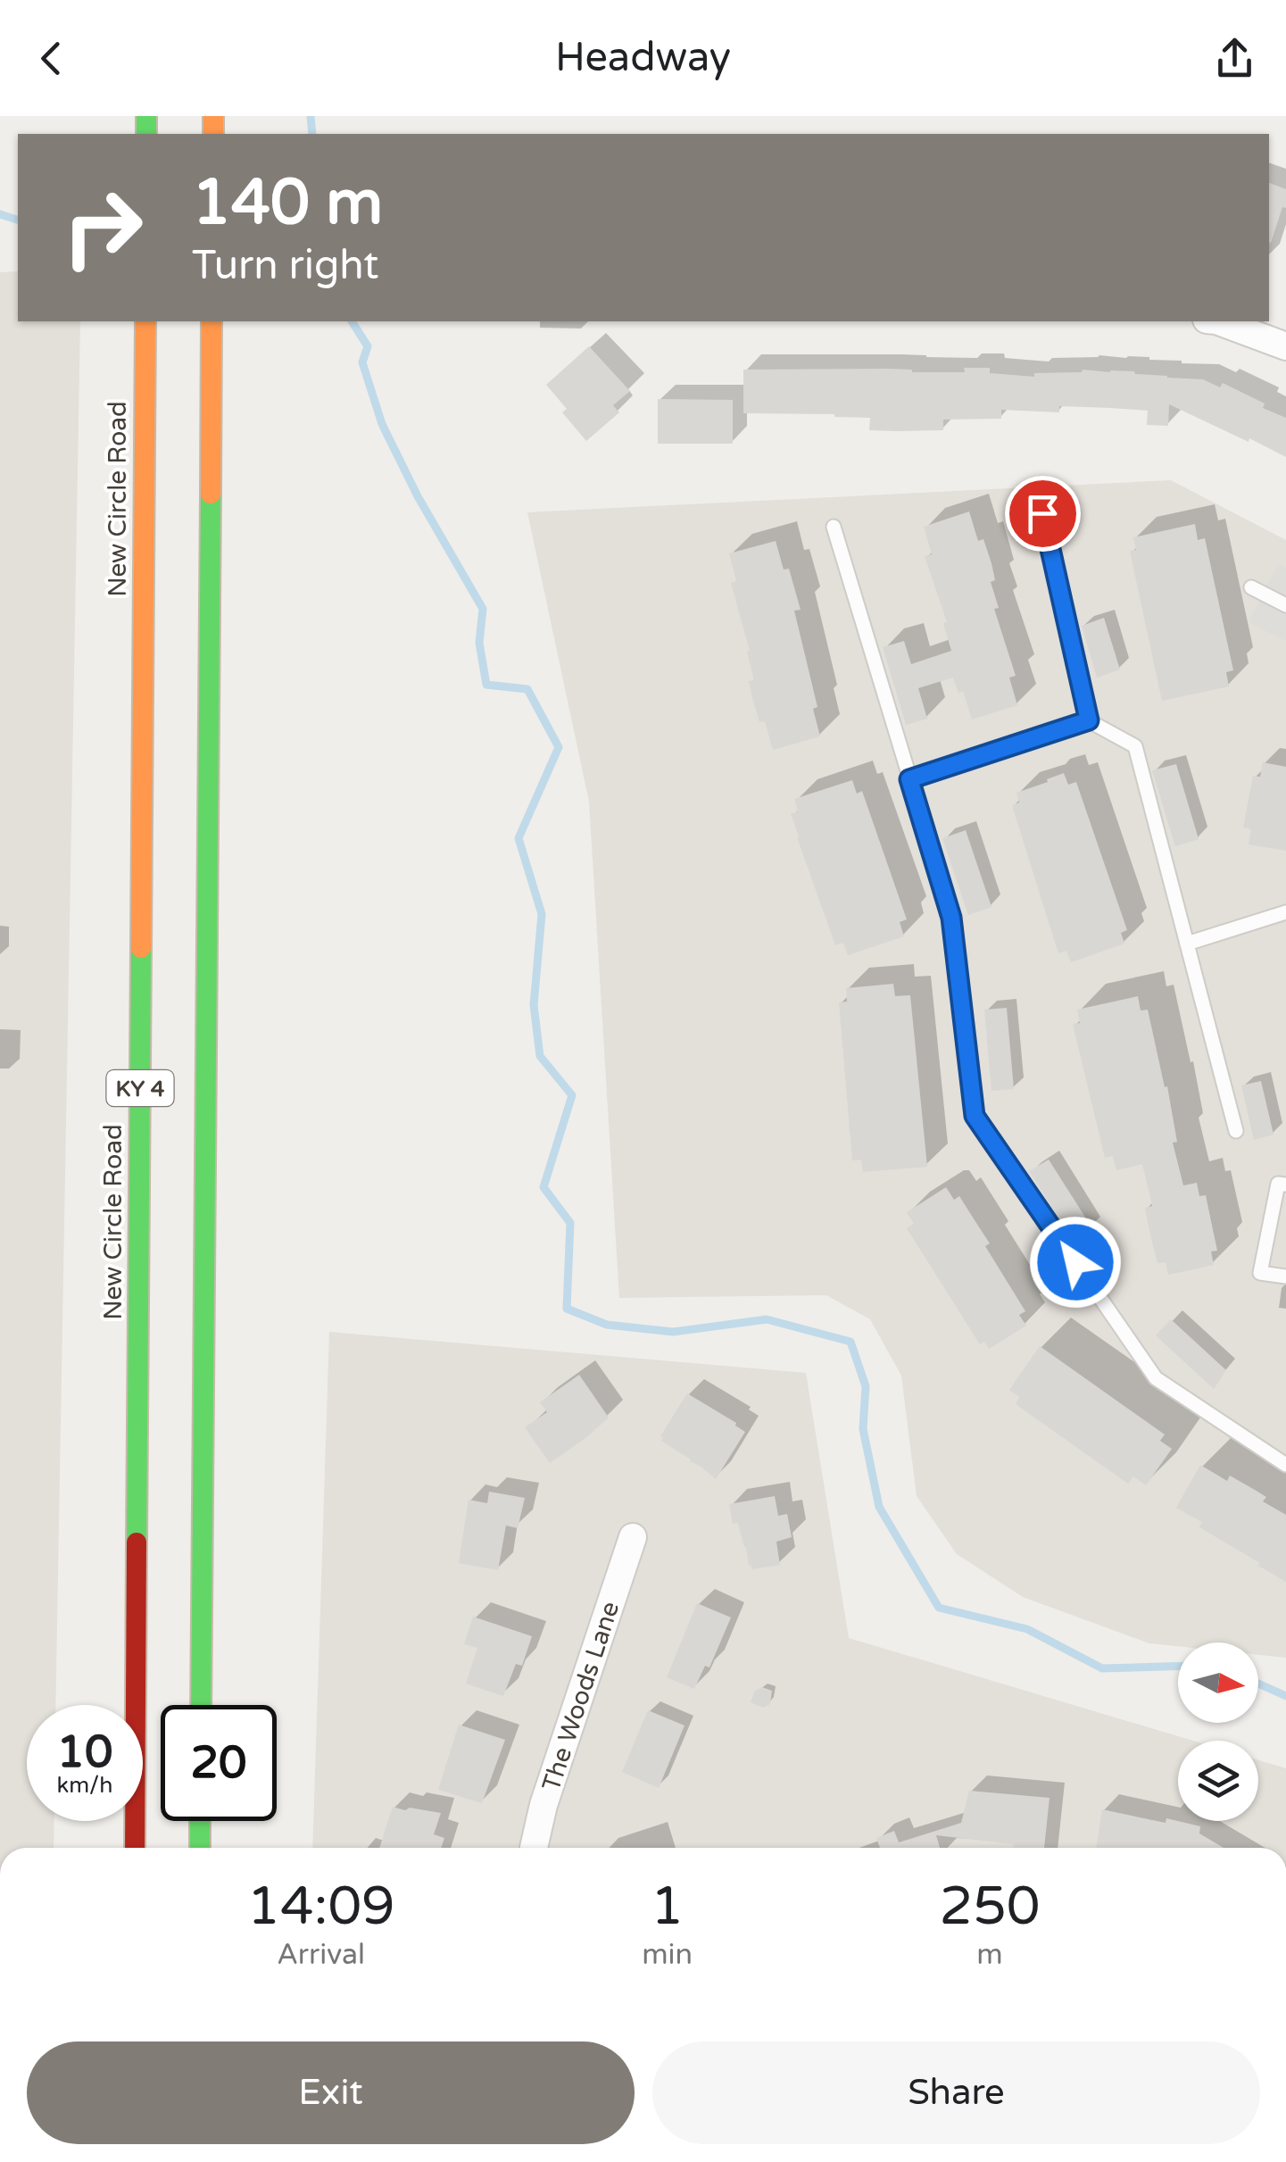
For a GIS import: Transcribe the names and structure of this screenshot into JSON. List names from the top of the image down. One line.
{"streets":{"highway":["New Circle Road","KY 4"],"street":["The Woods Lane"]},"north":"right","page":{"header":"Headway","turn":["140 m","Turn right"],"speed":"10 km/h","limit":"20","eta":["14:09","Arrival","1","min","250","m"],"buttons":["Exit","Share"]}}
